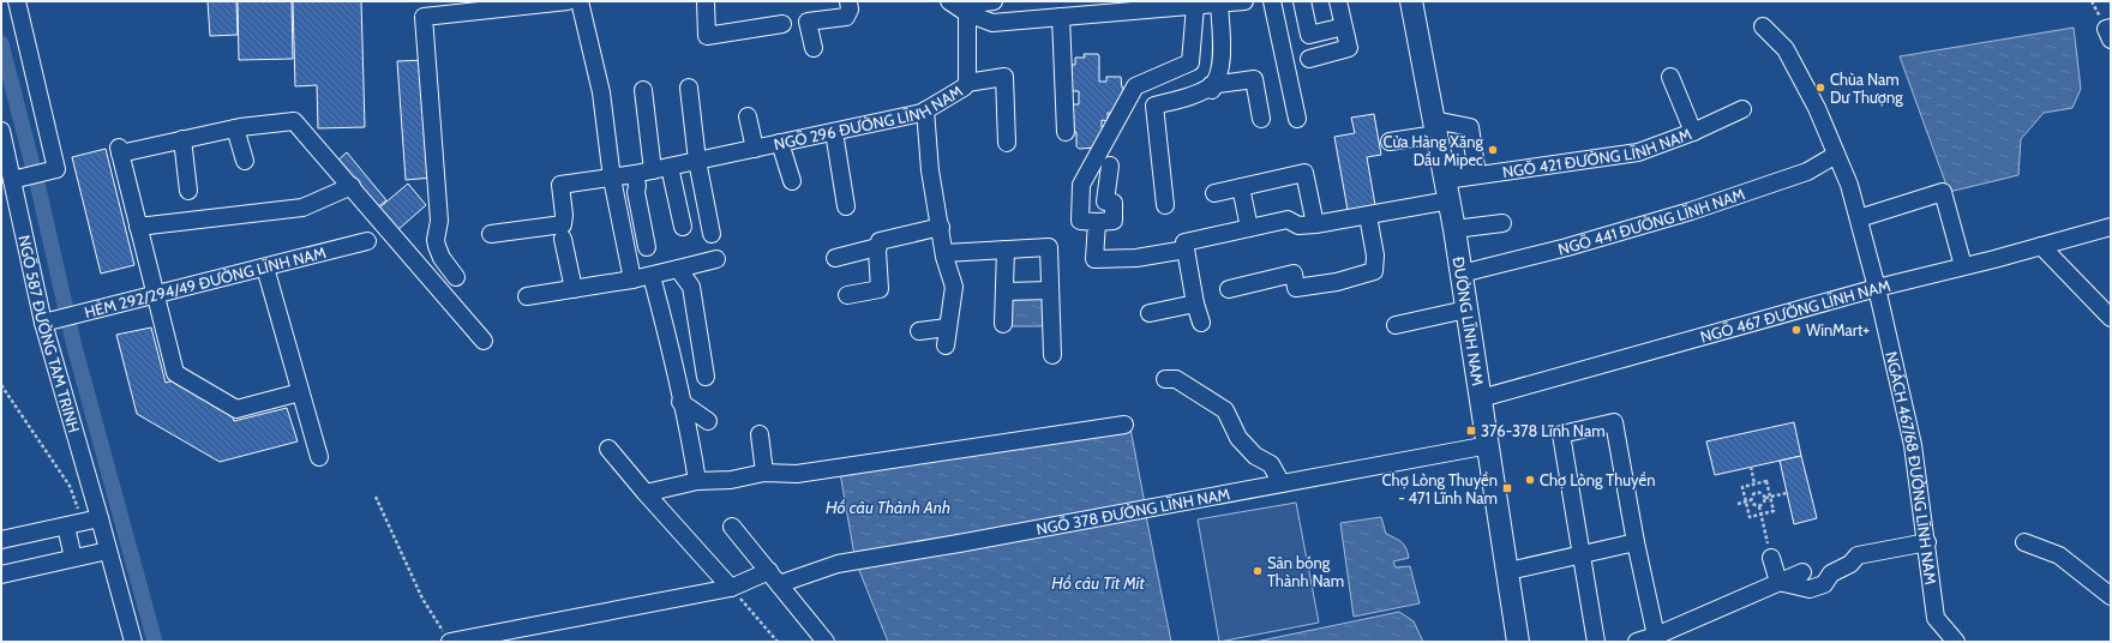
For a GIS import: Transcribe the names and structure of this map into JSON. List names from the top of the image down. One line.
{"streets":{"main road":["ĐƯỜNG LĨNH NAM"],"street":["NGÕ 296 ĐƯỜNG LĨNH NAM","NGÕ 421 ĐƯỜNG LĨNH NAM","NGÕ 441 ĐƯỜNG LĨNH NAM","HẺM 292/294/49 ĐƯỜNG LĨNH NAM","NGÕ 467 ĐƯỜNG LĨNH NAM","NGÕ 587 ĐƯỜNG TAM TRINH","NGÁCH 467/68 ĐƯỜNG LĨNH NAM","NGÕ 378 ĐƯỜNG LĨNH NAM"]},"crossings":[["NGÕ 421 ĐƯỜNG LĨNH NAM","ĐƯỜNG LĨNH NAM"],["NGÕ 441 ĐƯỜNG LĨNH NAM","ĐƯỜNG LĨNH NAM"],["NGÕ 441 ĐƯỜNG LĨNH NAM","NGÁCH 467/68 ĐƯỜNG LĨNH NAM"],["HẺM 292/294/49 ĐƯỜNG LĨNH NAM","NGÕ 587 ĐƯỜNG TAM TRINH"],["NGÕ 467 ĐƯỜNG LĨNH NAM","ĐƯỜNG LĨNH NAM"],["NGÕ 467 ĐƯỜNG LĨNH NAM","NGÁCH 467/68 ĐƯỜNG LĨNH NAM"],["ĐƯỜNG LĨNH NAM","NGÕ 378 ĐƯỜNG LĨNH NAM"]],"water":["Hồ câu Thành Anh","Hồ câu Tít Mít"],"places":{"other":["Chùa Nam Dư Thượng","Cửa Hàng Xăng Dầu Mipec","WinMart+","Chợ Lòng Thuyền","Sân bóng Thành Nam"],"transit":["376-378 Lĩnh Nam","Chợ Lòng Thuyền - 471 Lĩnh Nam"]}}
